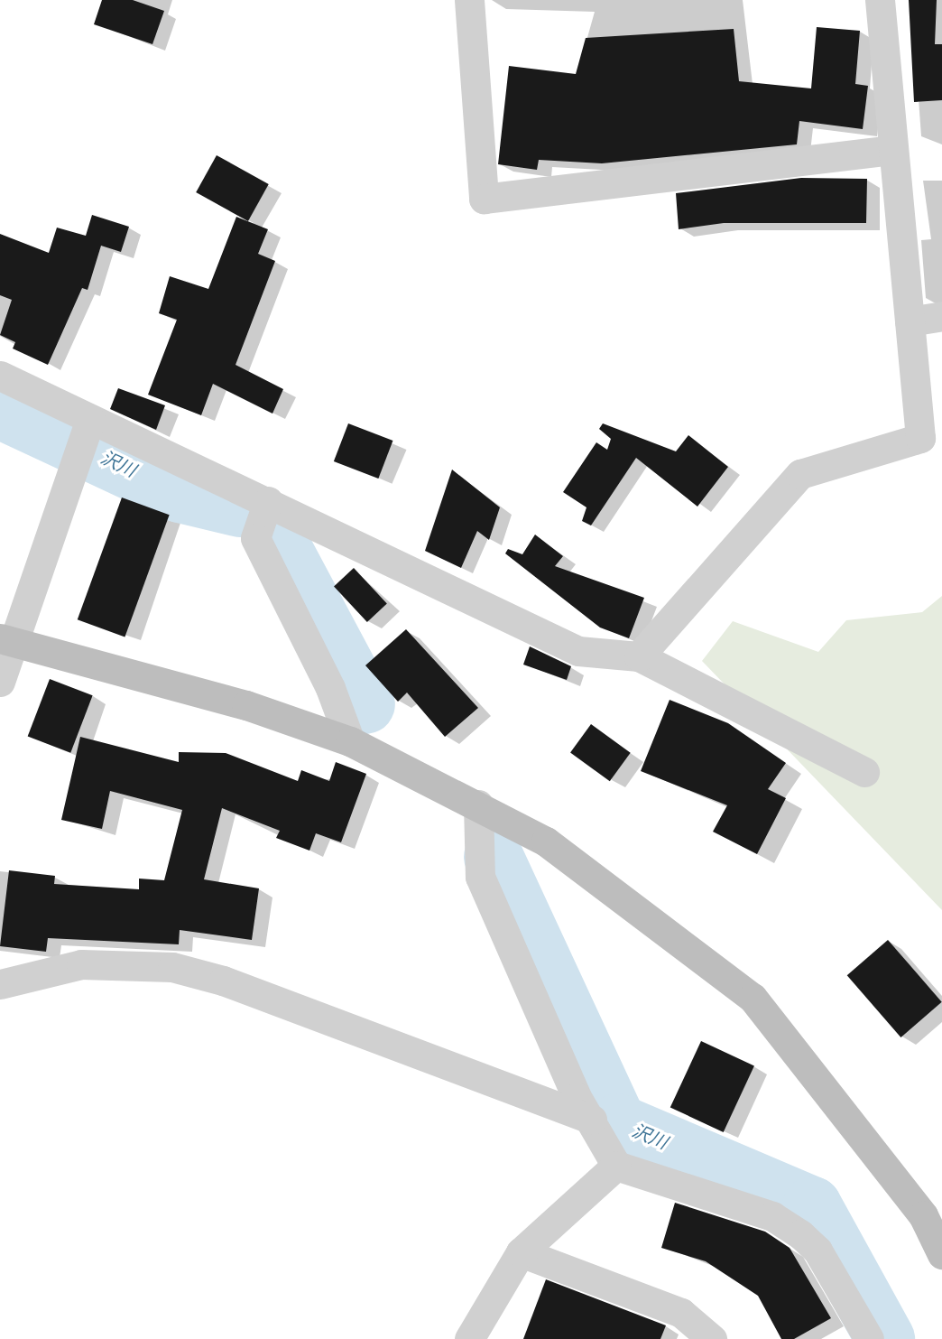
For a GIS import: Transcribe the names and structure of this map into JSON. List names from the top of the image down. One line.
{"water":["沢川"]}
